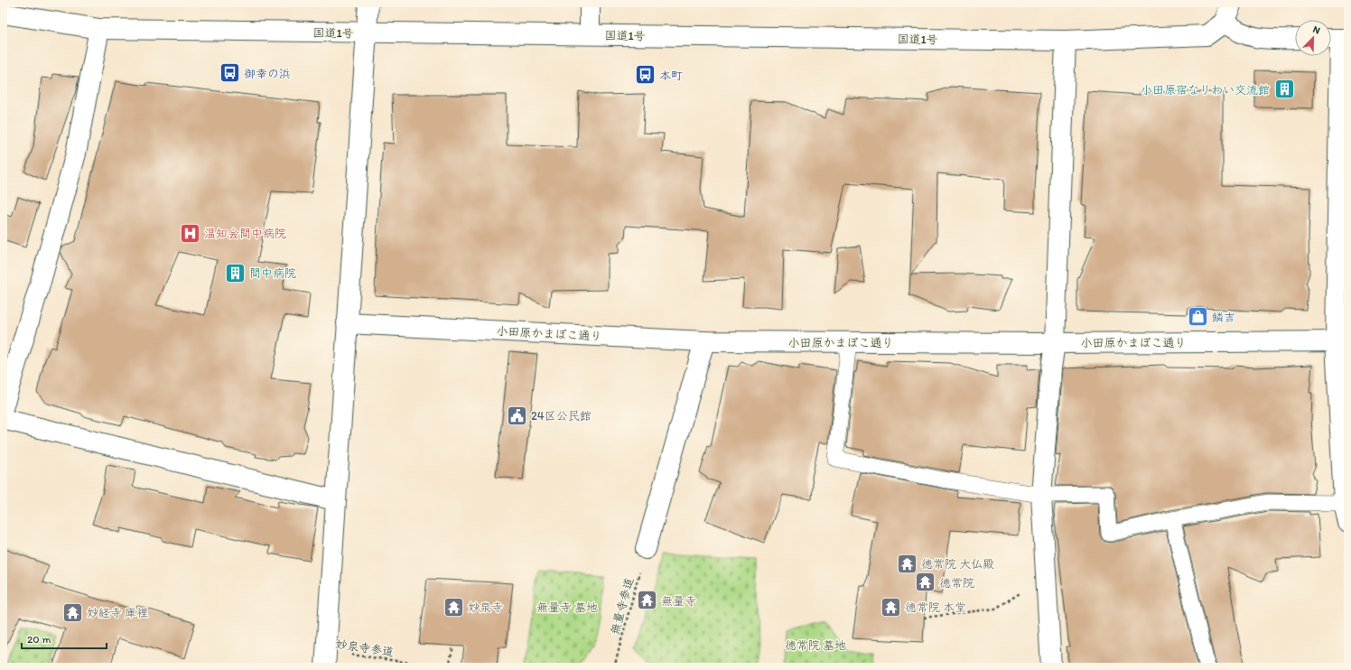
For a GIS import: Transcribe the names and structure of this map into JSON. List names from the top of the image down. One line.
{"streets":{"main road":["国道1号","小田原かまぼこ通り"],"path":["無量寺参道","妙泉寺参道"]},"parks":["無量寺 墓地","徳常院 墓地"],"places":{"bus stop":["御幸の浜","本町"],"building":["小田原宿なりわい交流館","間中病院"],"hospital":["温知会間中病院"],"shop":["鱗吉"],"public building":["24区公民館"],"temple":["徳常院 大仏殿","徳常院","無量寺","妙泉寺","徳常院 本堂","妙経寺 庫裡"]},"scale_bar":"20 m","north":"top right"}
